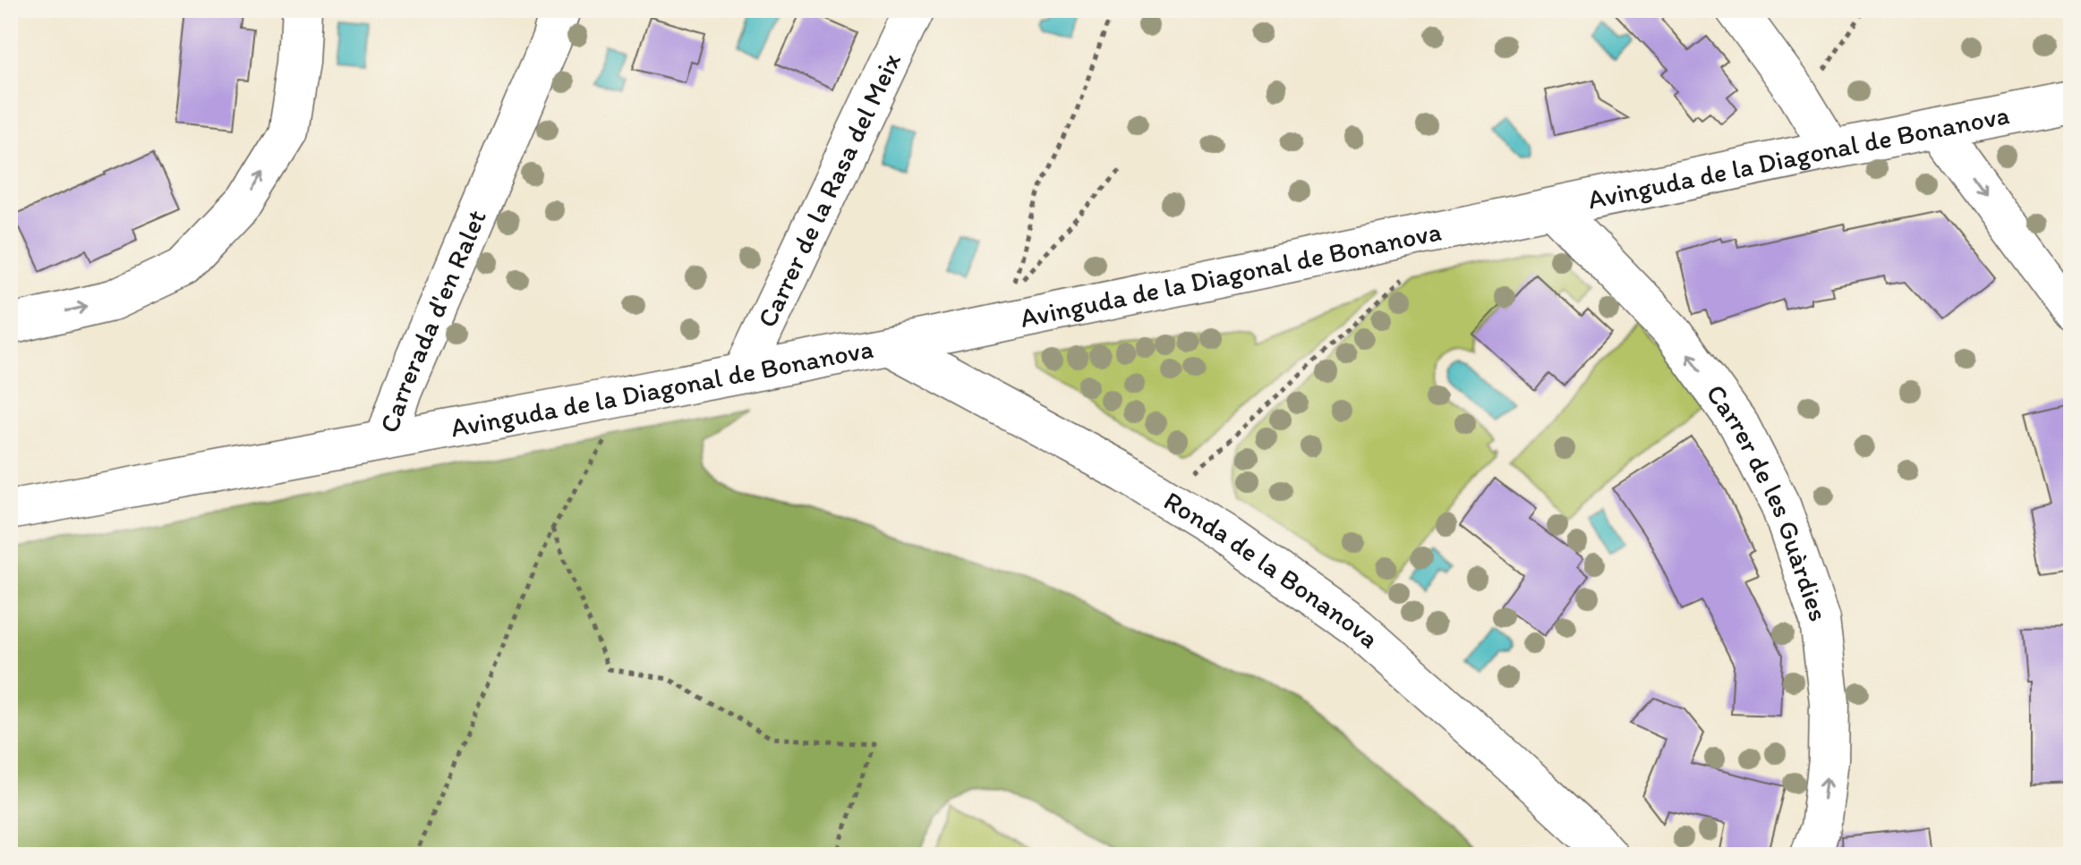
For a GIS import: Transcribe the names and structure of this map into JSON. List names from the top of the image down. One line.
{"streets":{"street":["Avinguda de la Diagonal de Bonanova","Carrer de la Rasa del Meix","Carrerada d'en Ralet","Carrer de les Guàrdies","Ronda de la Bonanova"]},"crossings":[["Avinguda de la Diagonal de Bonanova","Carrer de la Rasa del Meix"],["Avinguda de la Diagonal de Bonanova","Carrerada d'en Ralet"],["Avinguda de la Diagonal de Bonanova","Carrer de les Guàrdies"],["Avinguda de la Diagonal de Bonanova","Ronda de la Bonanova"]]}
